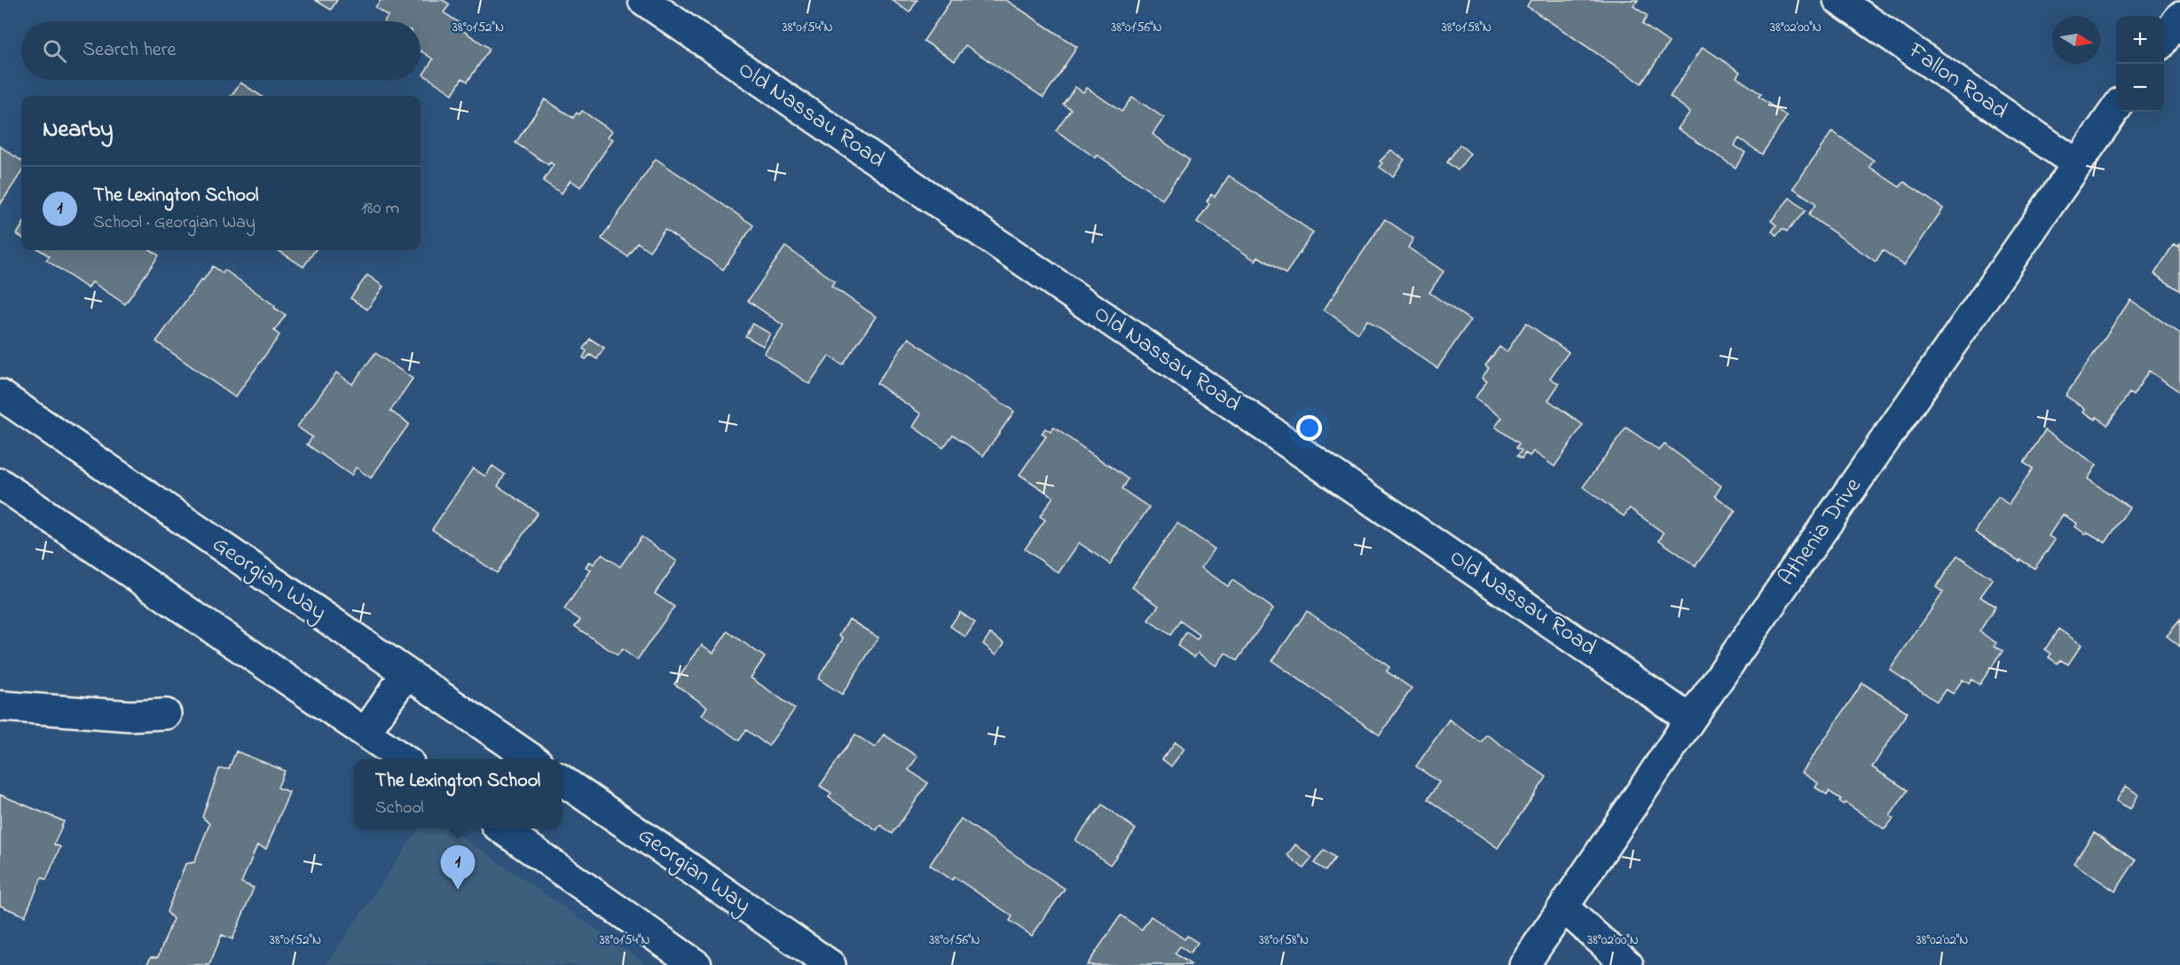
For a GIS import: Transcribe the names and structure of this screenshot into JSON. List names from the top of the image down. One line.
{"streets":{"street":["Fallon Road","Old Nassau Road","Athenia Drive","Georgian Way"]},"crossings":[["Fallon Road","Athenia Drive"],["Old Nassau Road","Athenia Drive"]],"north":"right","page":{"map_buttons":["+","−"],"search":"Search here","heading":"Nearby","list":[{"mark":"1","name":"The Lexington School","note":"School · Georgian Way","value":"180 m"}],"popup":["The Lexington School","School"],"pins":"1"},"coordinates":["38°01'52\"N","38°01'54\"N","38°01'56\"N","38°02'00\"N","38°01'58\"N","38°02'02\"N"]}
